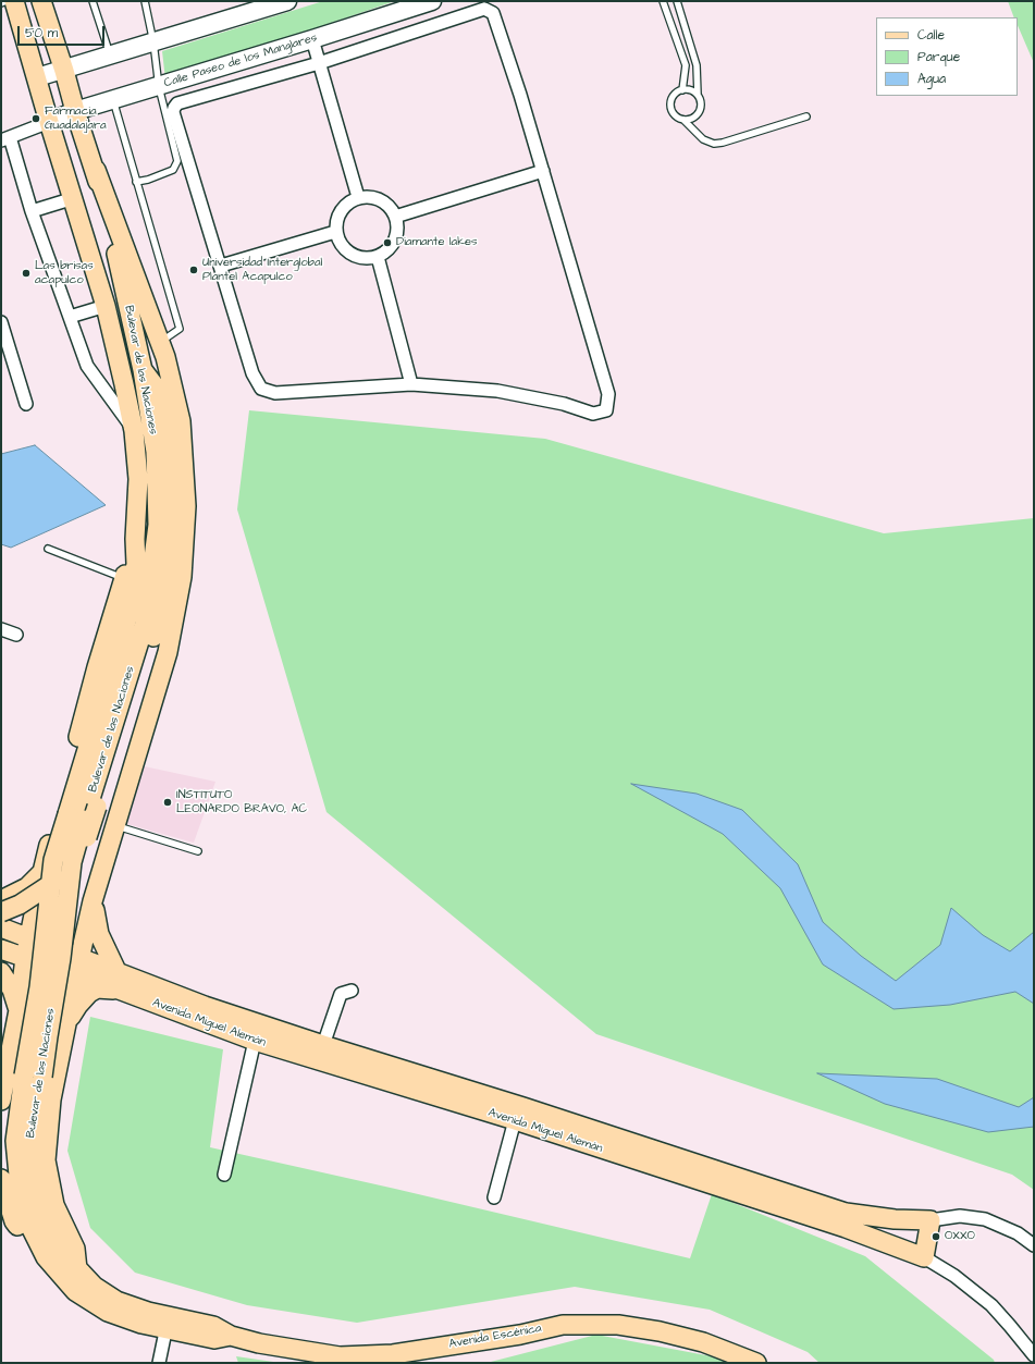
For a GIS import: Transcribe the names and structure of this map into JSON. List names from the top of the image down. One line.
{"streets":{"main road":["Calle Paseo de los Manglares","Bulevar de las Naciones","Avenida Miguel Alemán","Avenida Escénica"]},"crossings":[["Calle Paseo de los Manglares","Bulevar de las Naciones"],["Bulevar de las Naciones","Avenida Escénica"]],"places":["Farmacia Guadalajara","Diamante lakes","Universidad Interglobal Plantel Acapulco","Las brisas acapulco","INSTITUTO LEONARDO BRAVO, AC","OXXO"],"legend":["Calle","Parque","Agua"],"scale_bar":"50 m"}
